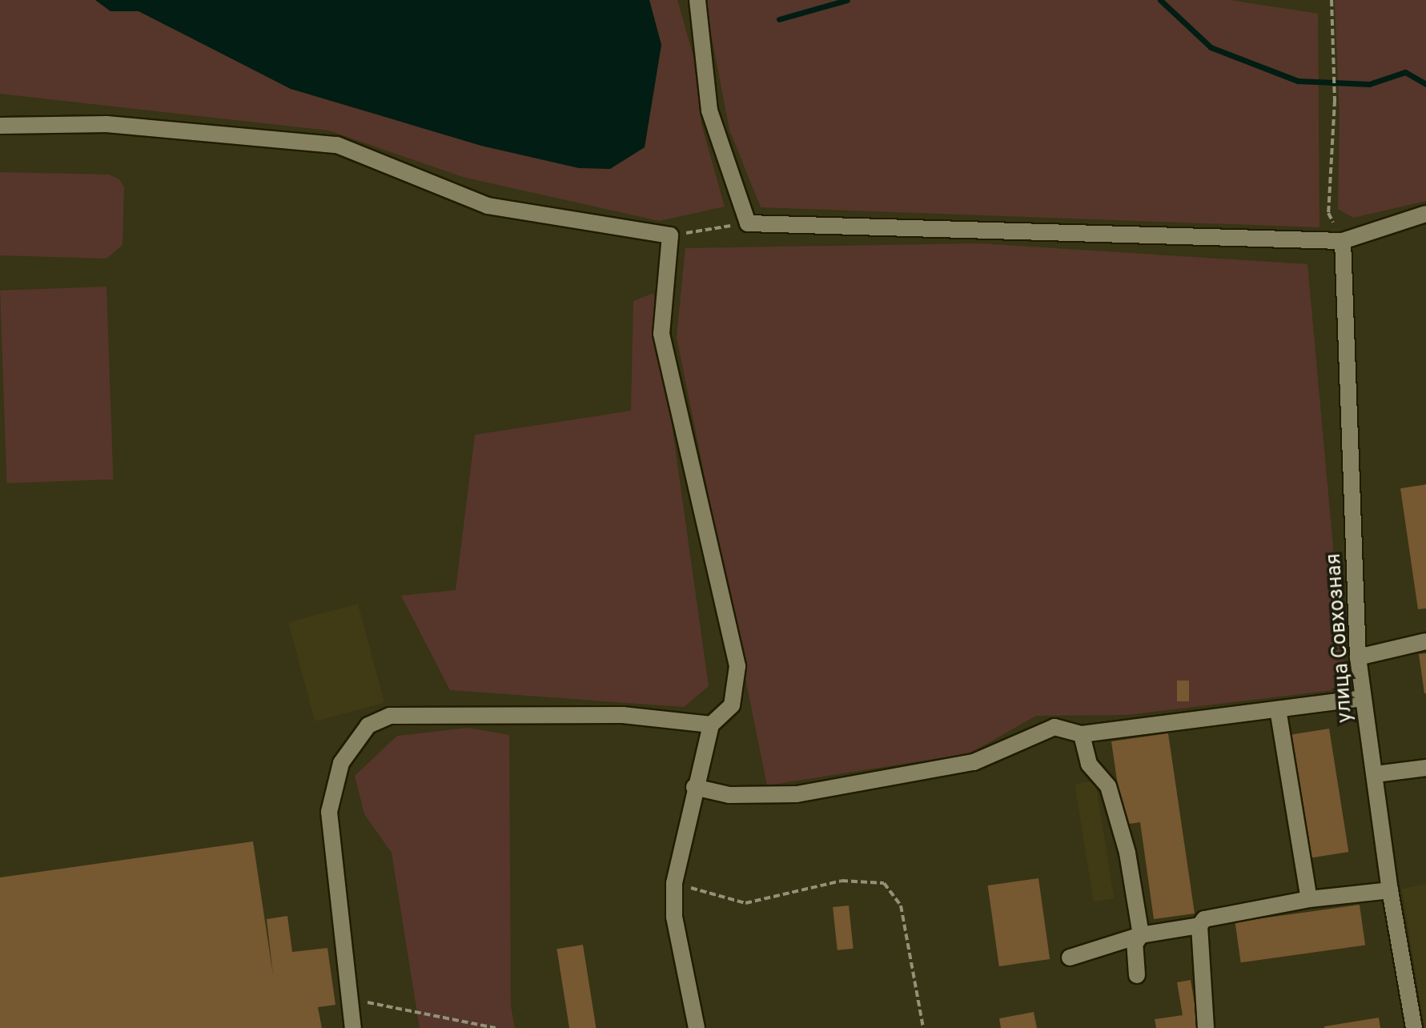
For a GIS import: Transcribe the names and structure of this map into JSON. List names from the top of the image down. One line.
{"streets":{"street":["улица Совхозная"]}}
